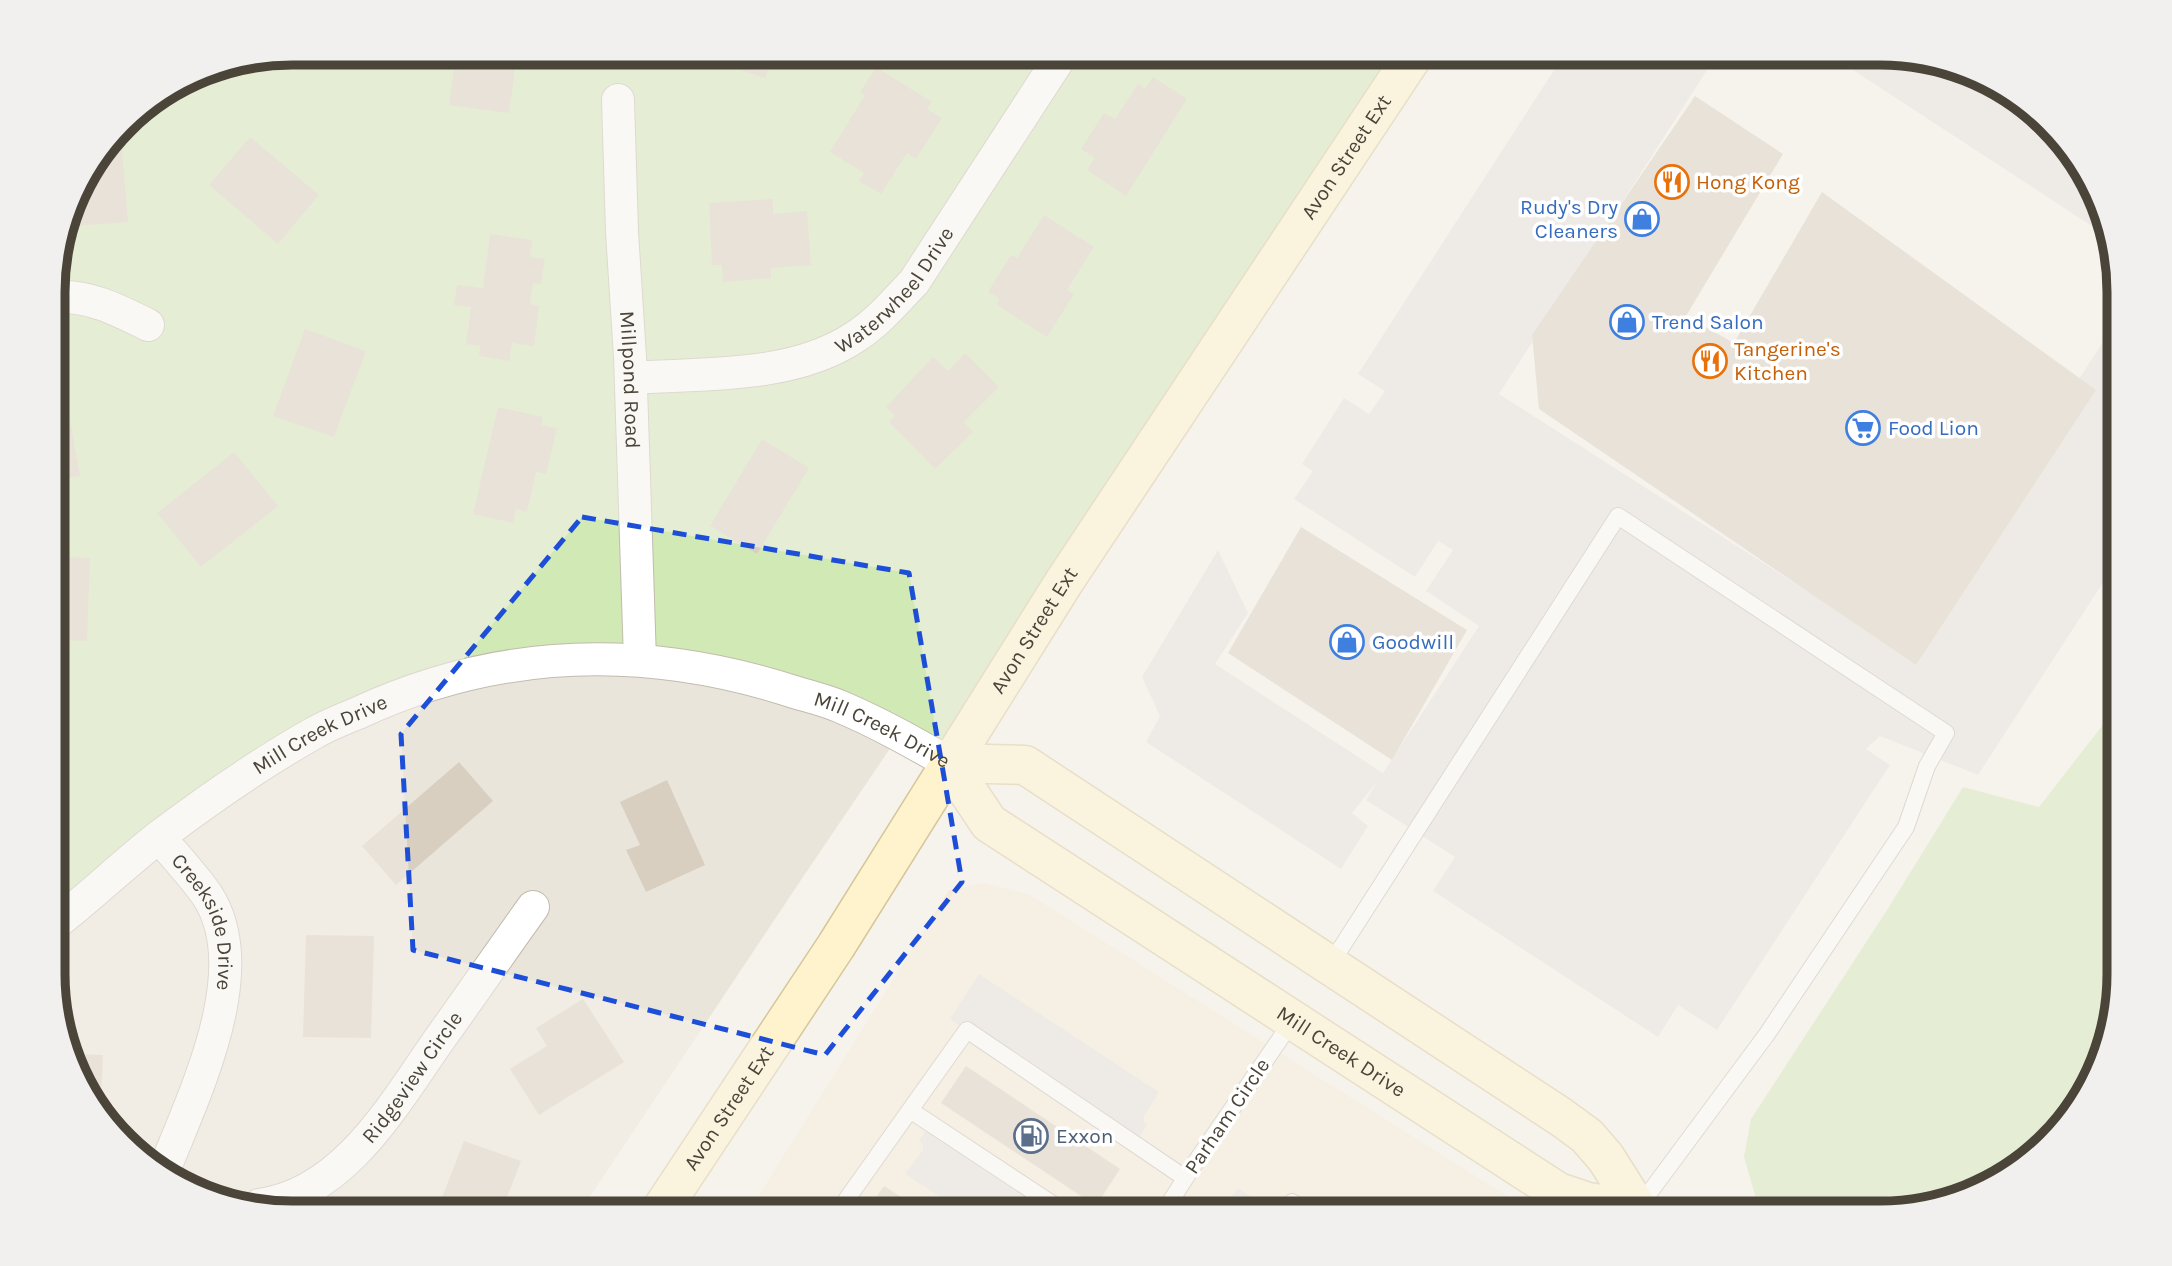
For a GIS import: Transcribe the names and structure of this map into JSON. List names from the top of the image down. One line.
{"streets":{"street":["Avon Street Ext","Waterwheel Drive","Millpond Road","Mill Creek Drive","Creekside Drive","Ridgeview Circle"],"lane":["Parham Circle"]},"crossings":[["Avon Street Ext","Mill Creek Drive"],["Waterwheel Drive","Millpond Road"],["Millpond Road","Mill Creek Drive"],["Mill Creek Drive","Creekside Drive"],["Mill Creek Drive","Parham Circle"]],"places":{"restaurant":["Hong Kong","Tangerine's Kitchen"],"shop":["Rudy's Dry Cleaners","Trend Salon","Goodwill"],"supermarket":["Food Lion"],"fuel station":["Exxon"]}}
